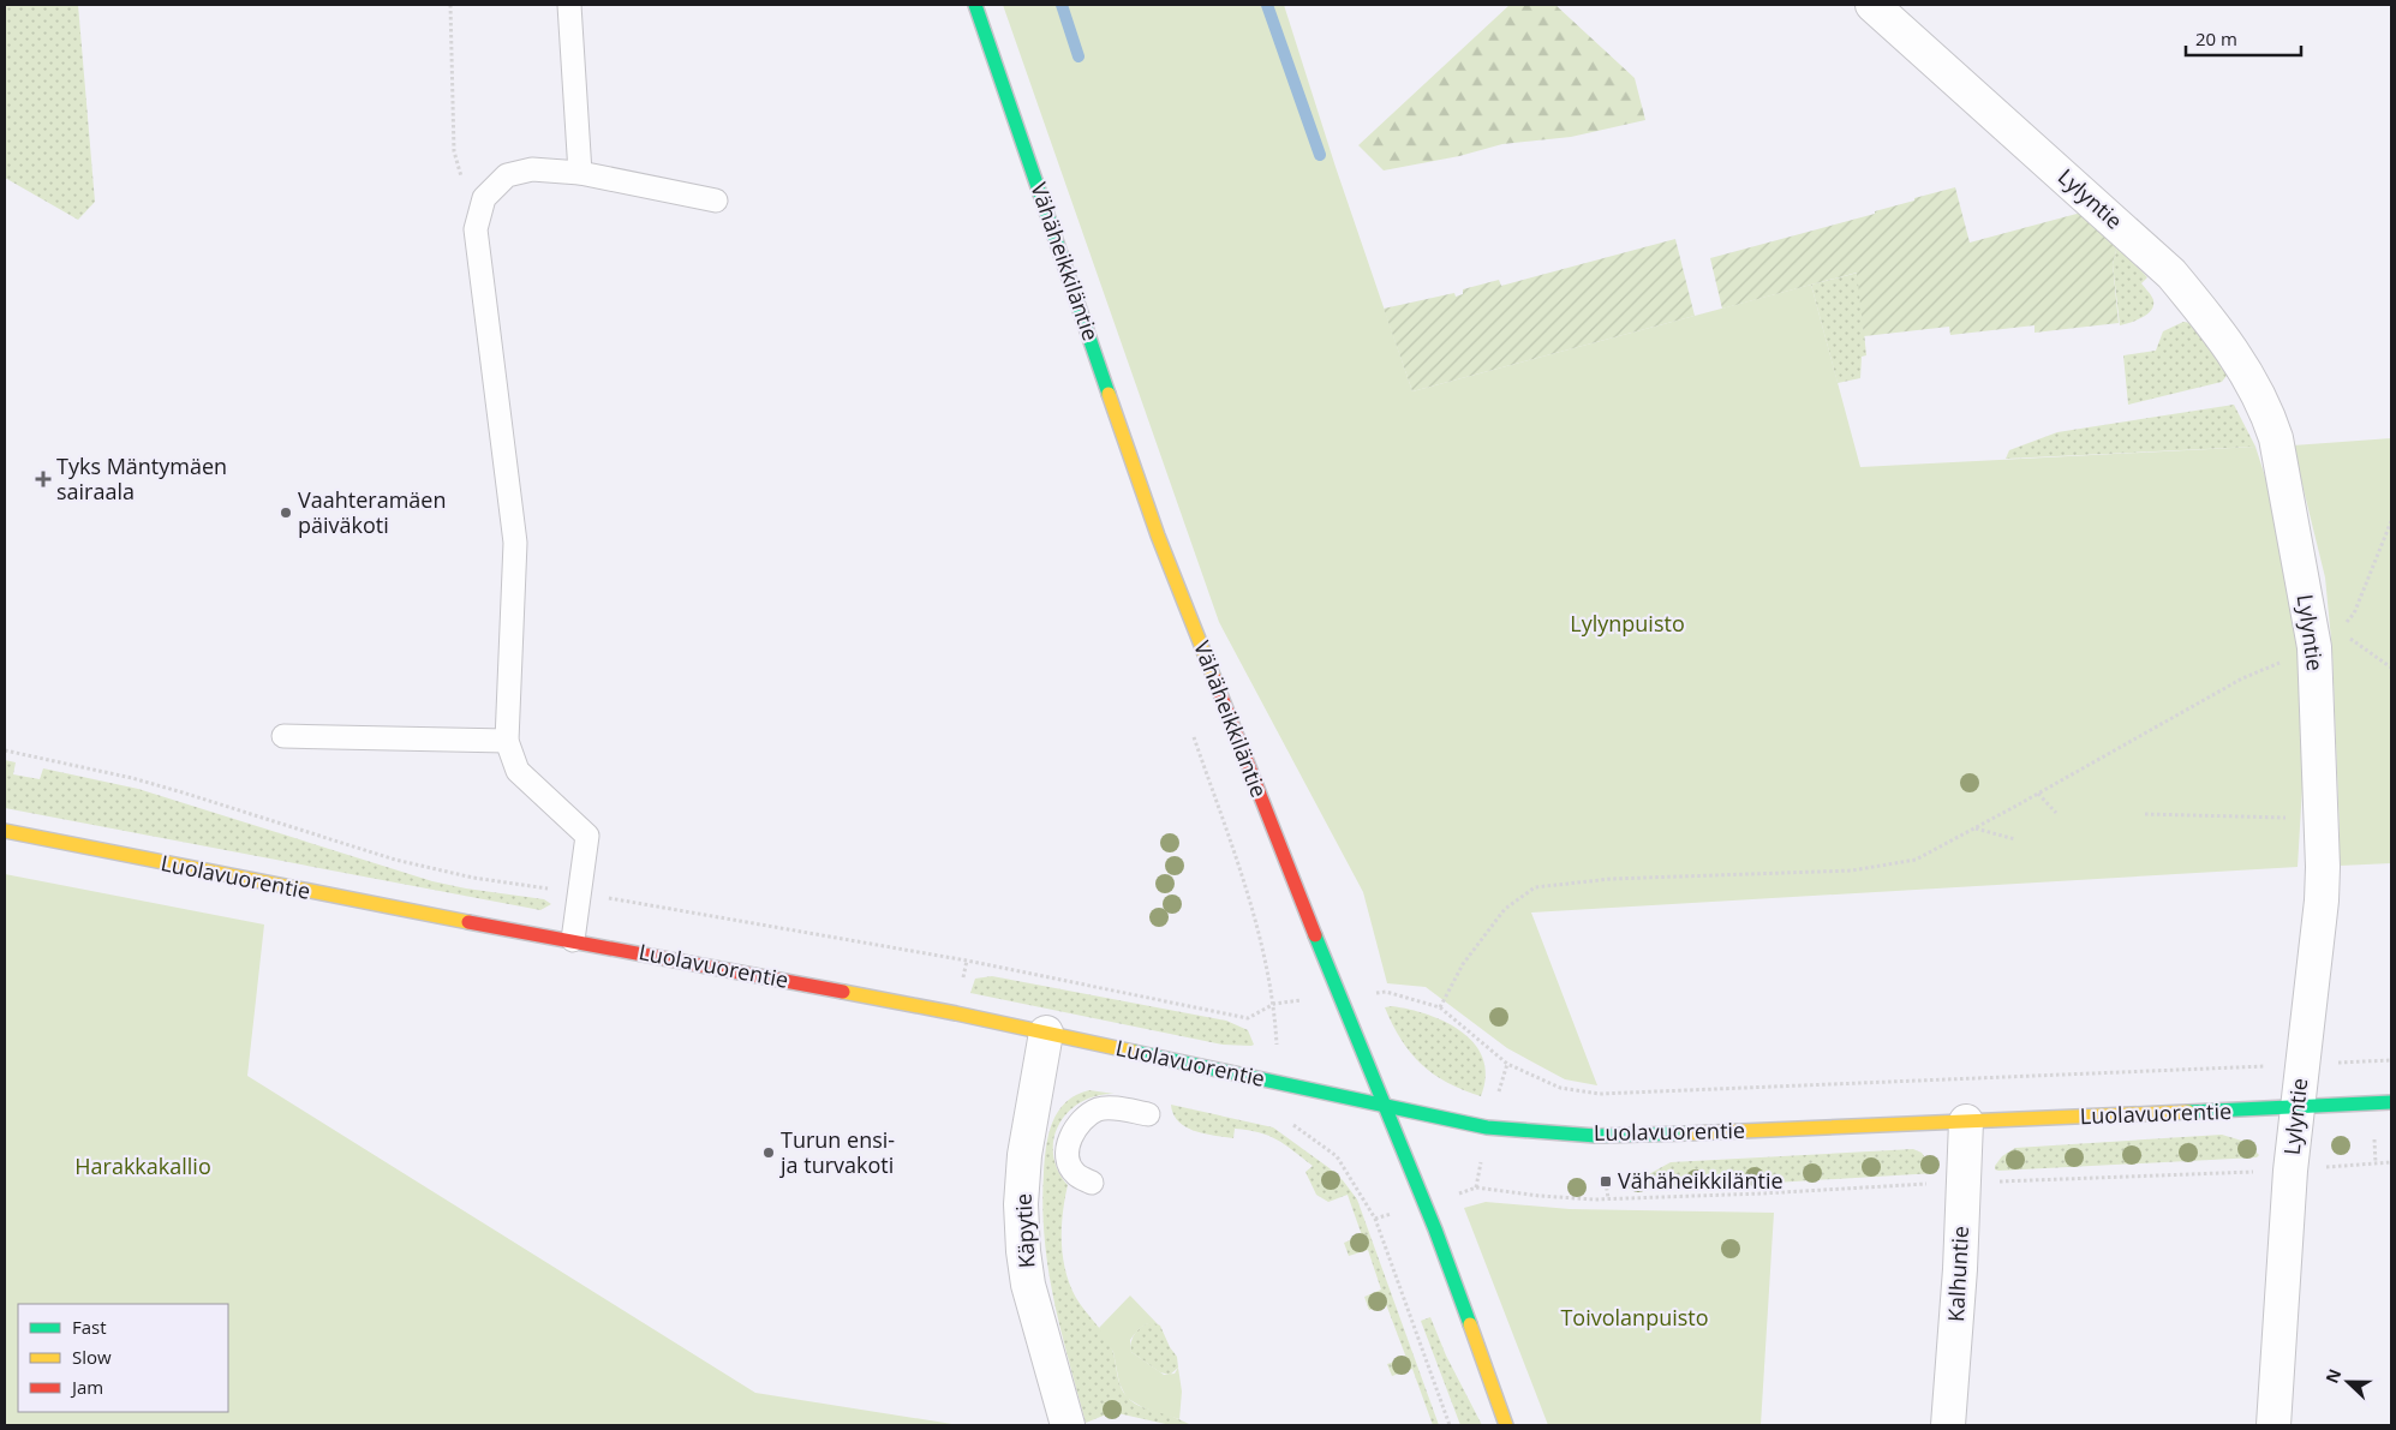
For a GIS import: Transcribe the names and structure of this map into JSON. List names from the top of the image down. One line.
{"streets":{"street":["Lylyntie","Vähäheikkiläntie","Luolavuorentie","Käpytie","Kalhuntie"]},"crossings":[["Lylyntie","Luolavuorentie"],["Vähäheikkiläntie","Luolavuorentie"],["Luolavuorentie","Käpytie"],["Luolavuorentie","Kalhuntie"]],"parks":["Lylynpuisto","Harakkakallio","Toivolanpuisto"],"places":{"health":["Tyks Mäntymäen sairaala"],"other":["Vaahteramäen päiväkoti","Turun ensi- ja turvakoti"],"transit":["Vähäheikkiläntie"]},"legend":["Fast","Slow","Jam"],"scale_bar":"20 m","north":"left"}
